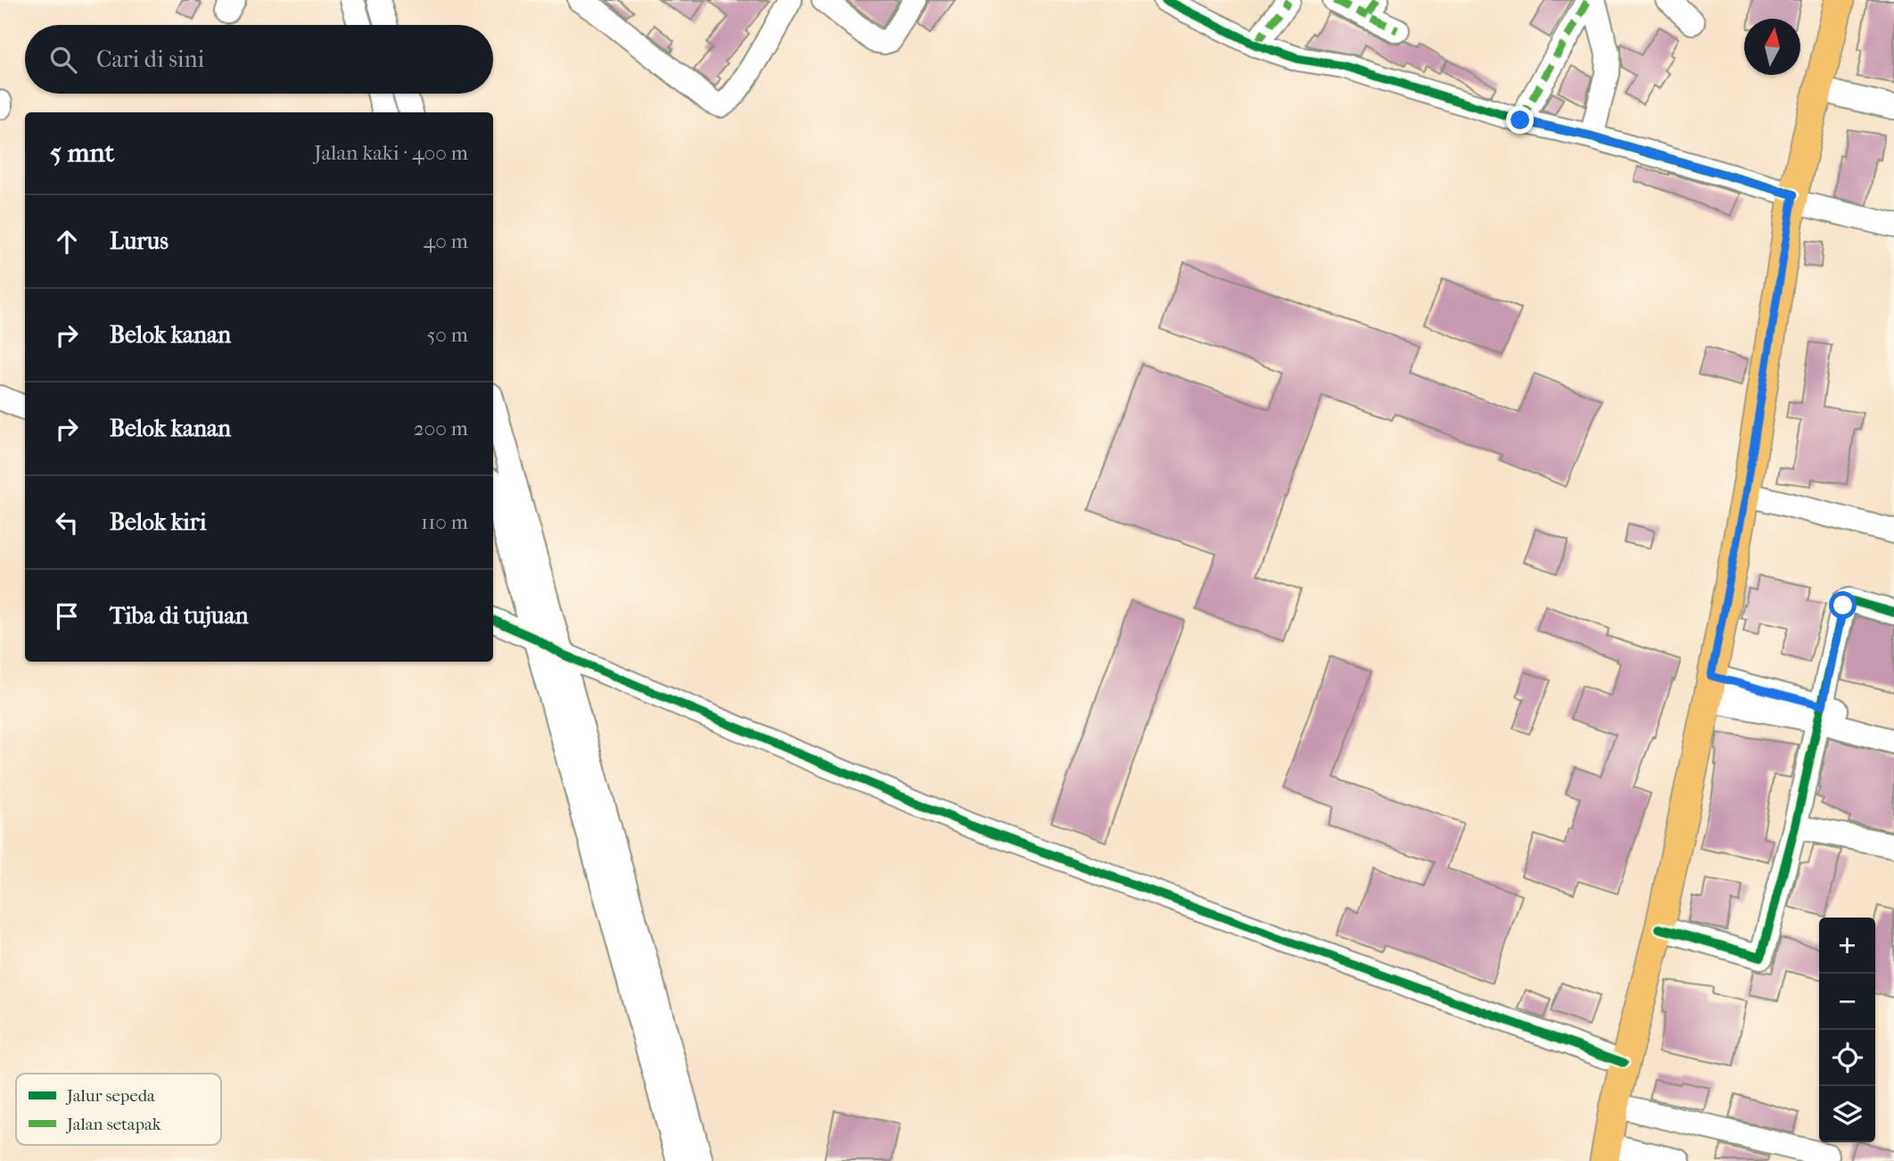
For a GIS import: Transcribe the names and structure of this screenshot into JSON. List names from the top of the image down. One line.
{"legend":["Jalur sepeda","Jalan setapak"],"north":"top","page":{"search":"Cari di sini","heading":["5 mnt","Jalan kaki · 400 m"],"list":[["Lurus","40 m"],["Belok kanan","50 m"],["Belok kanan","200 m"],["Belok kiri","110 m"],"Tiba di tujuan"],"map_buttons":["+","−"]}}
